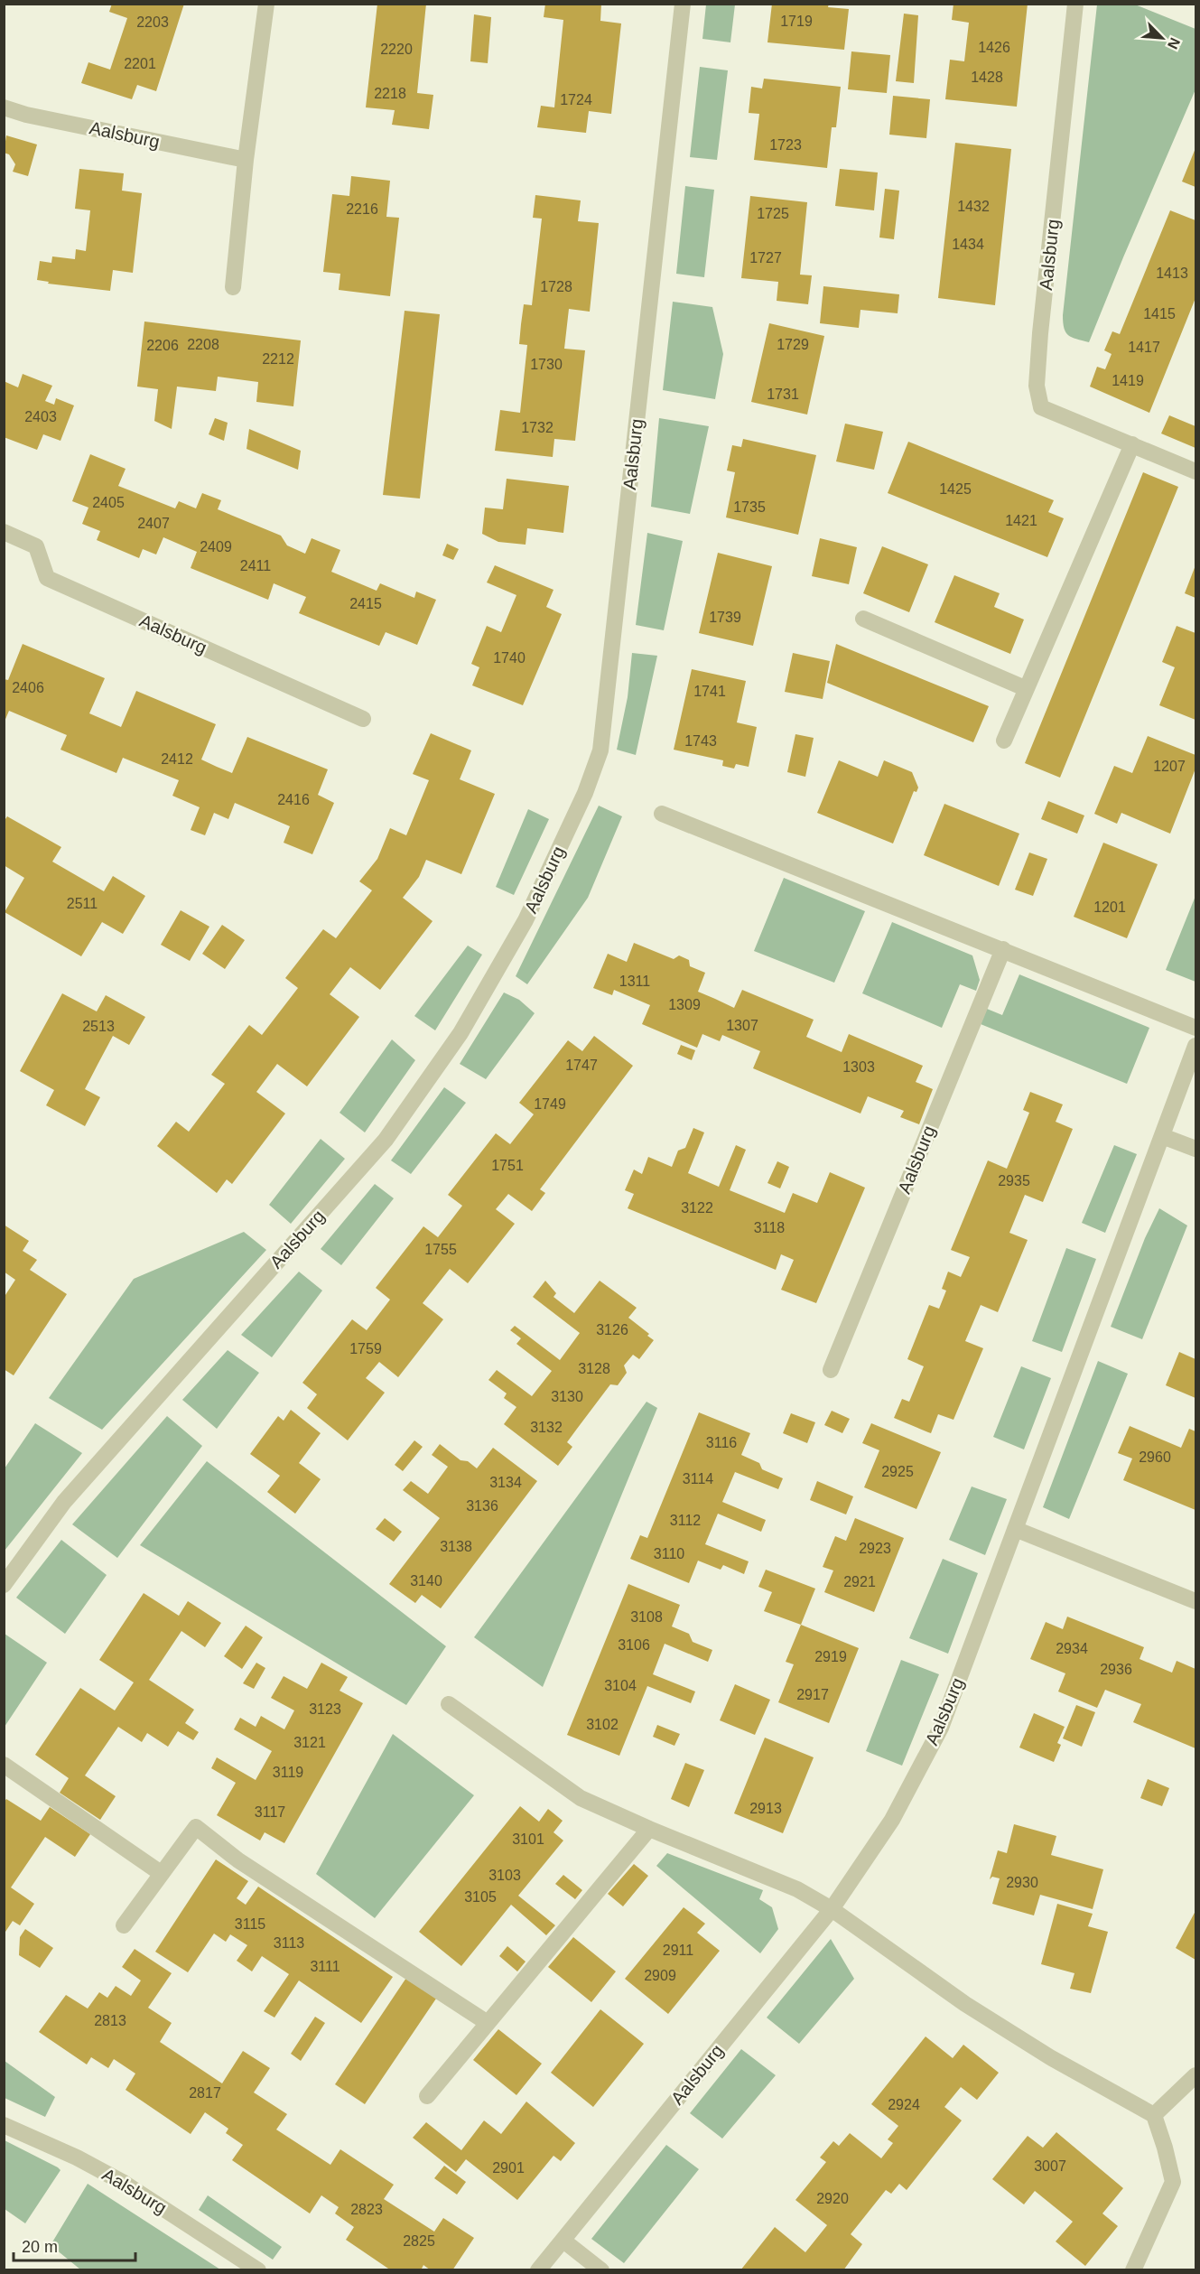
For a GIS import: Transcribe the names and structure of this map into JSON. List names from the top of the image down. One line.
{"streets":{"street":["Aalsburg"]},"house_numbers":["1719","2203","1426","2220","2201","1428","2218","1724","1723","1432","2216","1725","1434","1727","1413","1728","1415","2208","1729","2206","1417","2212","1730","1419","1731","2403","1732","1425","2405","1735","1421","2407","2409","2411","2415","1739","1740","2406","1741","1743","2412","1207","2416","2511","1201","1311","1309","1307","2513","1747","1303","1749","1751","2935","3122","3118","1755","3126","1759","3128","3130","3132","3116","2960","2925","3114","3134","3136","3112","3138","2923","3110","3140","2921","3108","3106","2934","2919","2936","3104","2917","3123","3102","3121","3119","2913","3117","3101","3103","2930","3105","3115","3113","2911","3111","2909","2813","2817","2924","3007","2901","2920","2823","2825"],"scale_bar":"20 m","north":"bottom right"}
